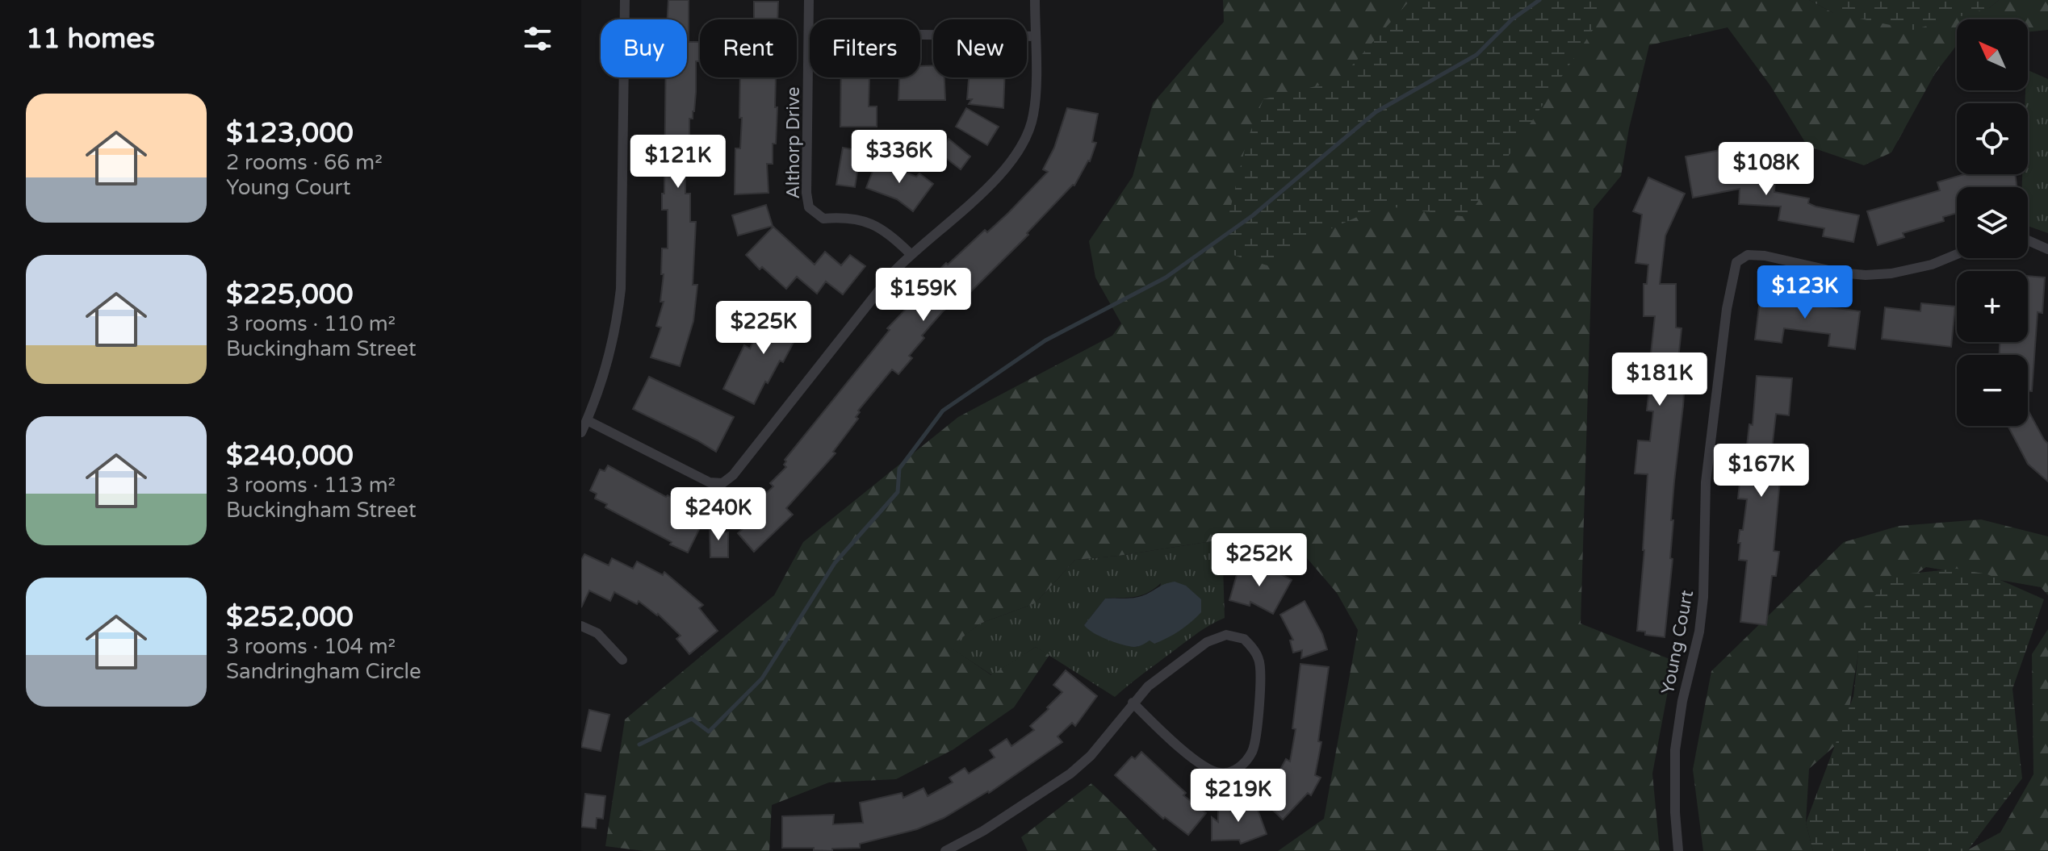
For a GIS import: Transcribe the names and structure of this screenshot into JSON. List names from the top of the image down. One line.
{"streets":{"street":["Althorp Drive","Young Court"]},"north":"top left","page":{"heading":"11 homes","map_buttons":["+","−"],"chip":["Buy","Rent","Filters","New"],"list":[{"name":"$123,000","note":"2 rooms · 66 m² · Young Court"},{"name":"$225,000","note":"3 rooms · 110 m² · Buckingham Street"},{"name":"$240,000","note":"3 rooms · 113 m² · Buckingham Street"},{"name":"$252,000","note":"3 rooms · 104 m² · Sandringham Circle"}],"price":["$336K","$121K","$108K","$123K","$159K","$225K","$181K","$167K","$240K","$252K","$219K"]}}
